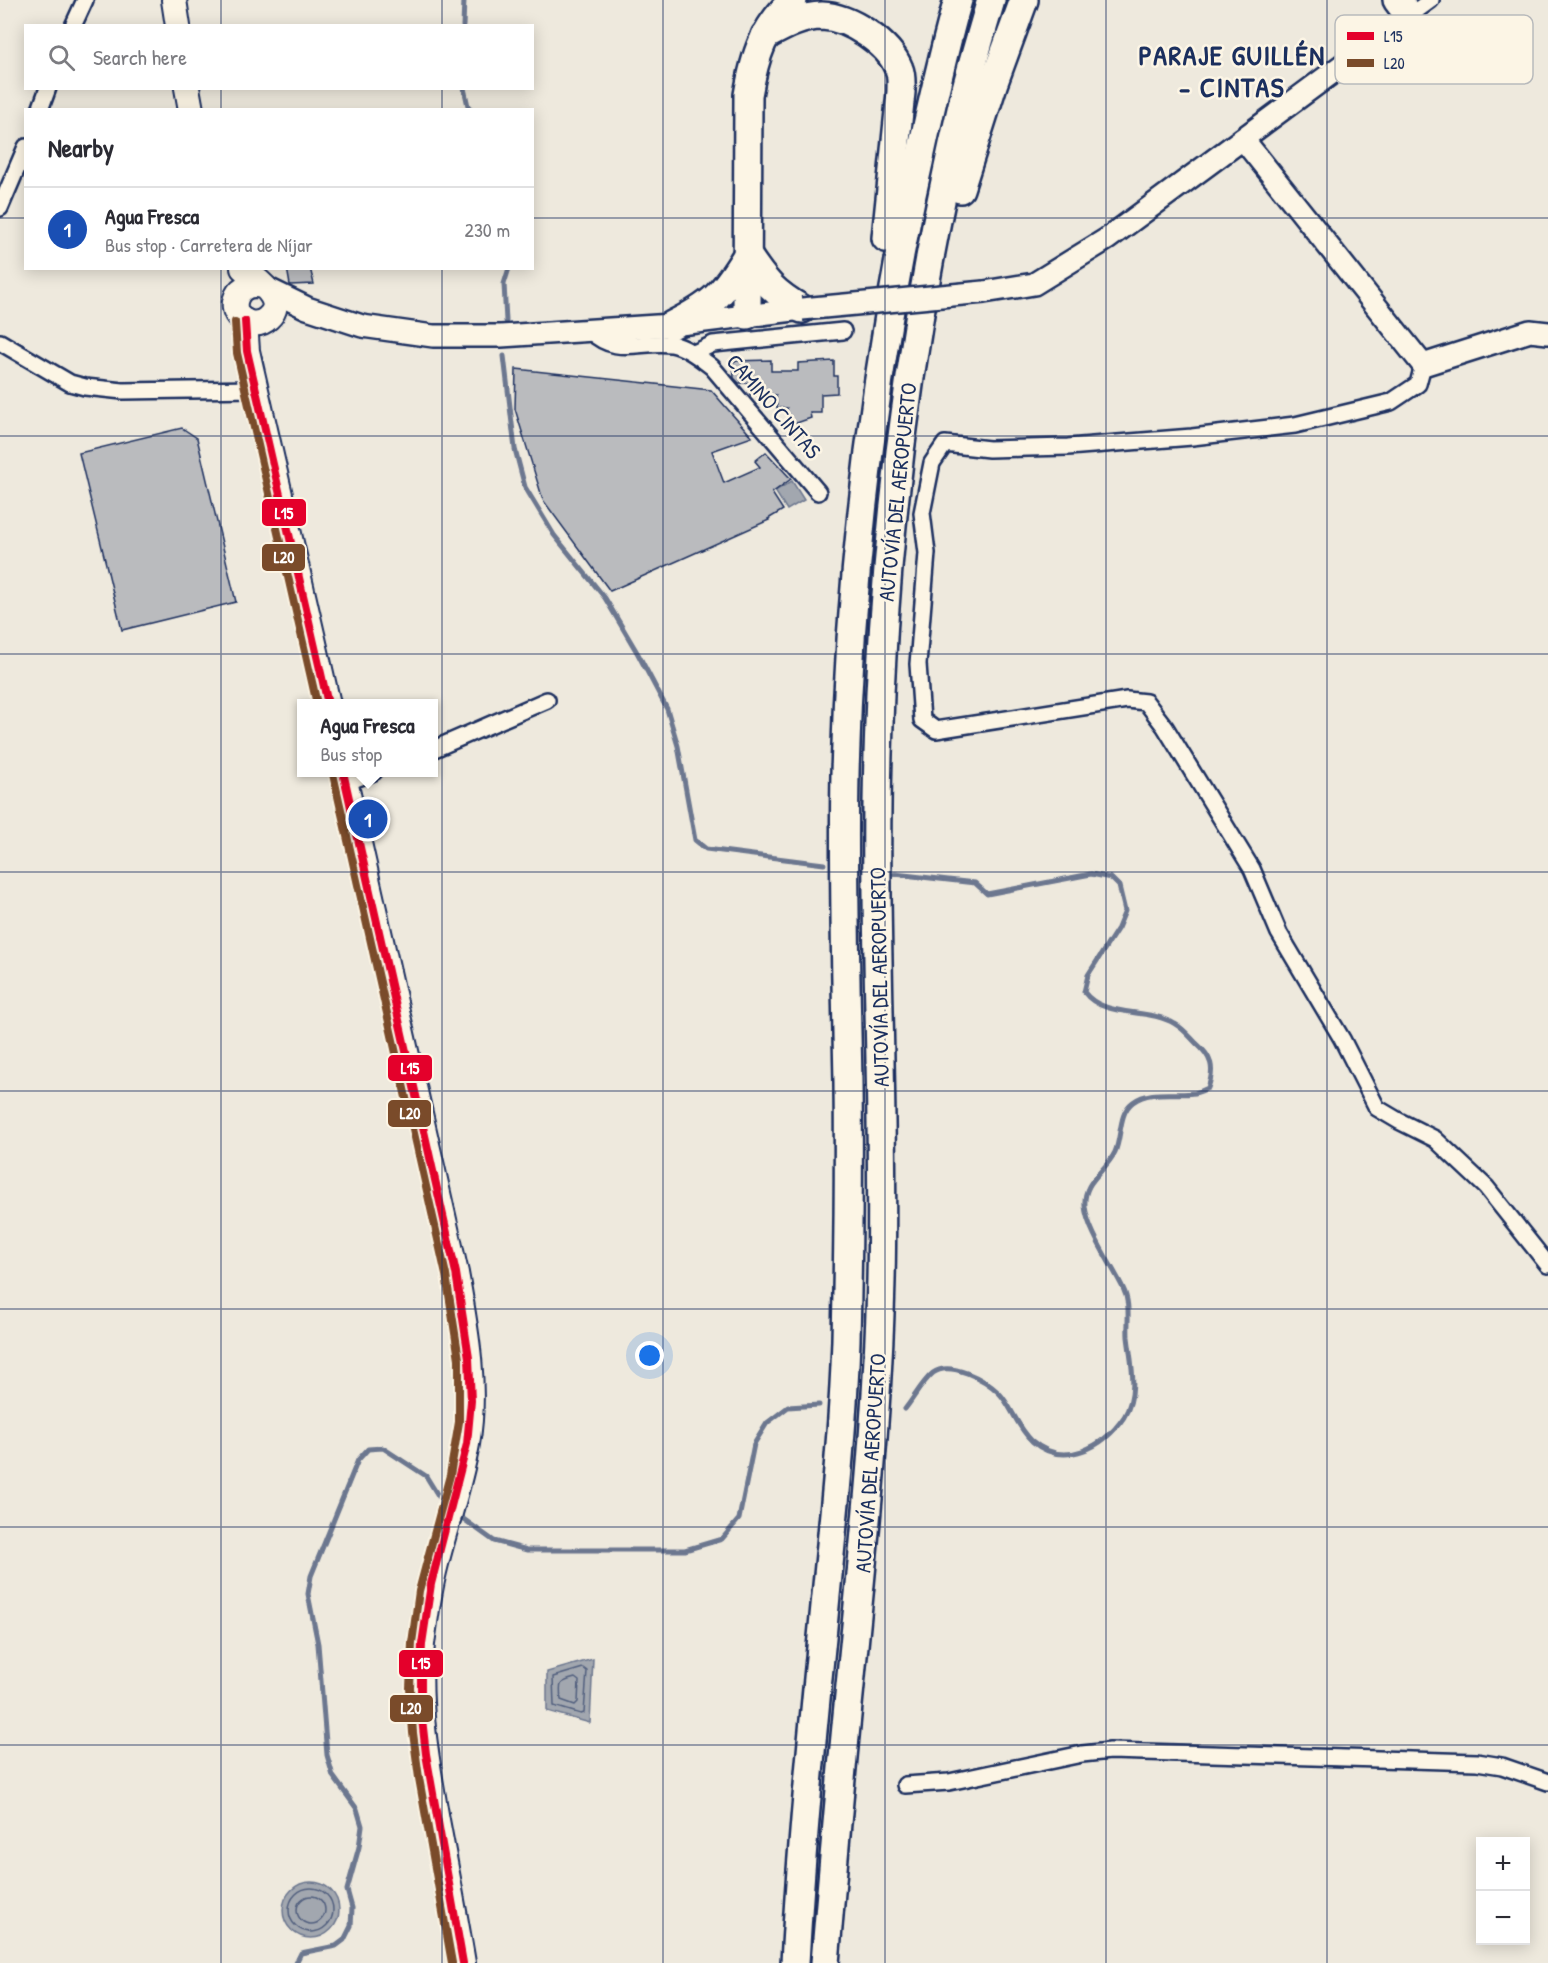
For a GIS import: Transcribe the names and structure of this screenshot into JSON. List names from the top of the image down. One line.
{"streets":{"highway":["AUTOVÍA DEL AEROPUERTO"],"street":["CAMINO CINTAS"]},"districts":["PARAJE GUILLÉN - CINTAS"],"lines":["transit line L15","transit line L20"],"legend":["L15","L20"],"page":{"search":"Search here","heading":"Nearby","list":[{"mark":"1","name":"Agua Fresca","note":"Bus stop · Carretera de Níjar","value":"230 m"}],"popup":["Agua Fresca","Bus stop"],"pins":"1","map_buttons":["+","−"]}}
